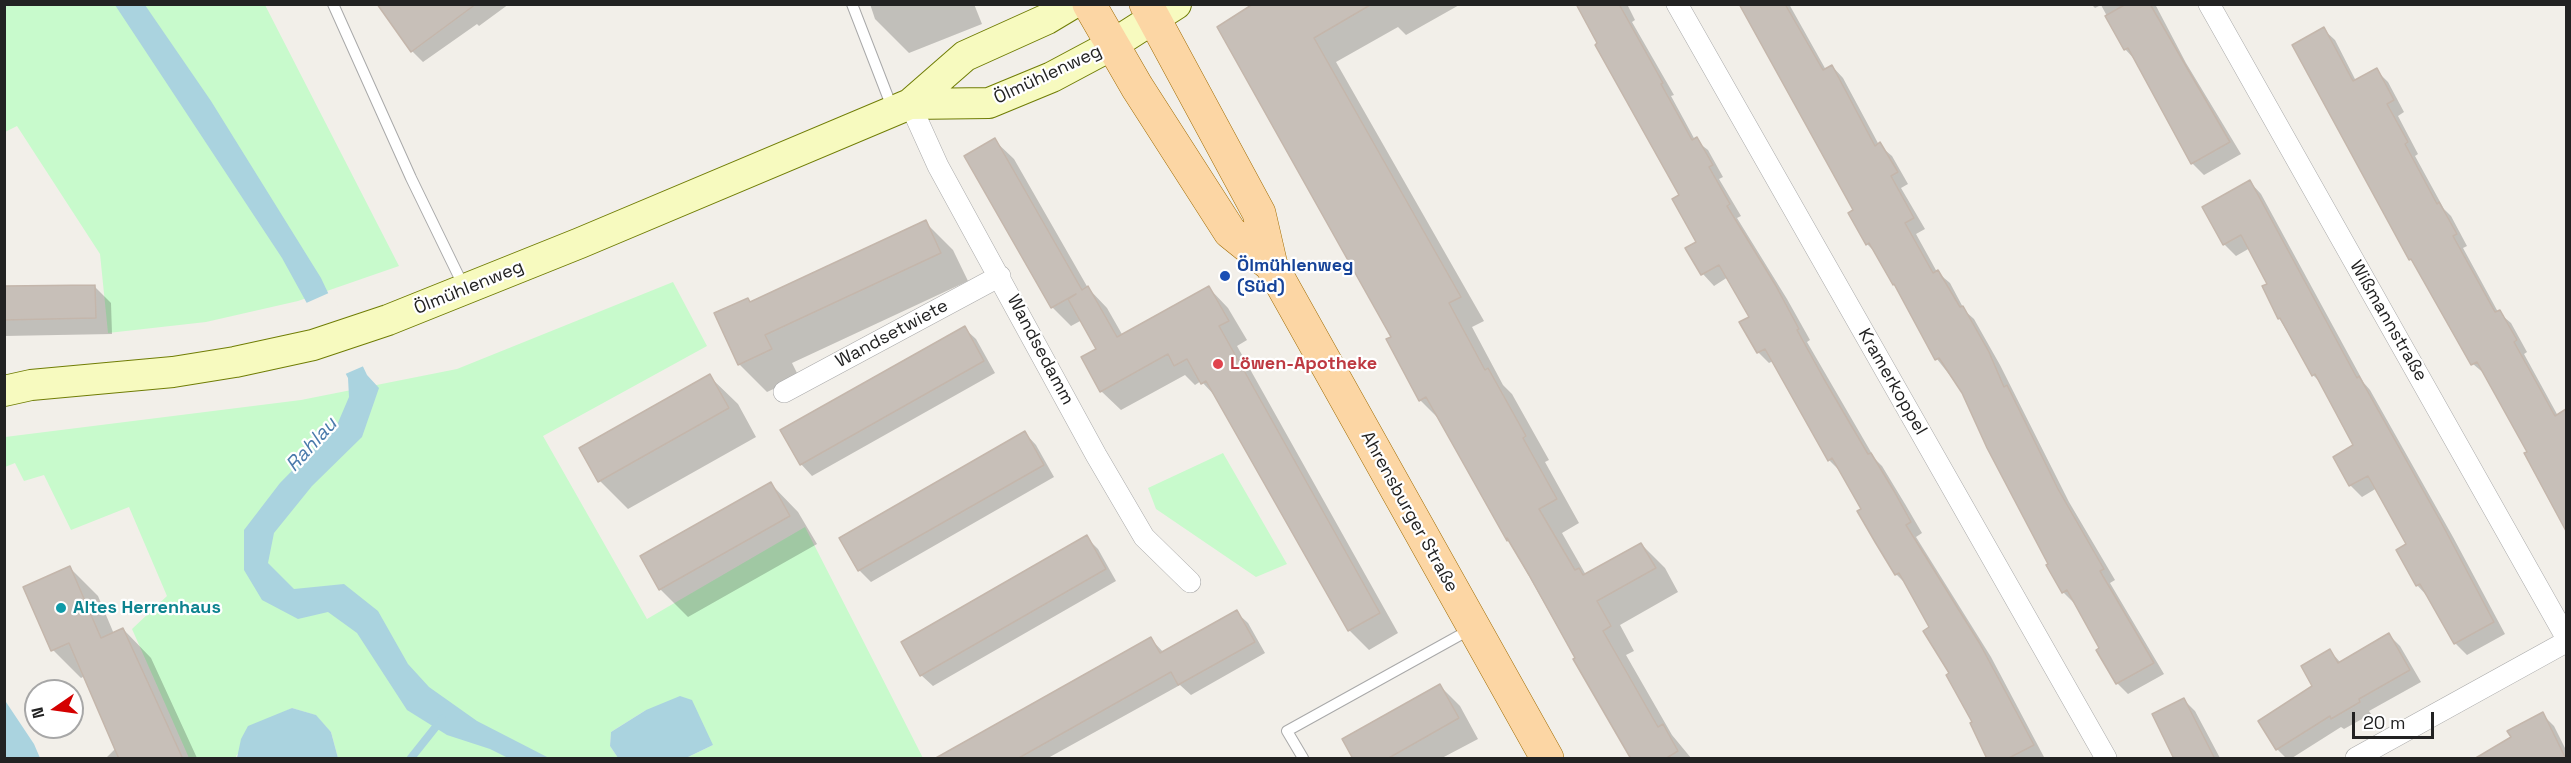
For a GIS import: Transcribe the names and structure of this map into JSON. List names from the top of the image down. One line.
{"streets":{"main road":["Ölmühlenweg","Ahrensburger Straße"],"street":["Wißmannstraße","Wandsetwiete","Wandsedamm","Kramerkoppel"]},"crossings":[["Ölmühlenweg","Wandsedamm"],["Ölmühlenweg","Ahrensburger Straße"],["Wandsetwiete","Wandsedamm"]],"water":["Rahlau"],"places":["Ölmühlenweg (Süd)","Löwen-Apotheke","Altes Herrenhaus"],"scale_bar":"20 m","north":"left"}
